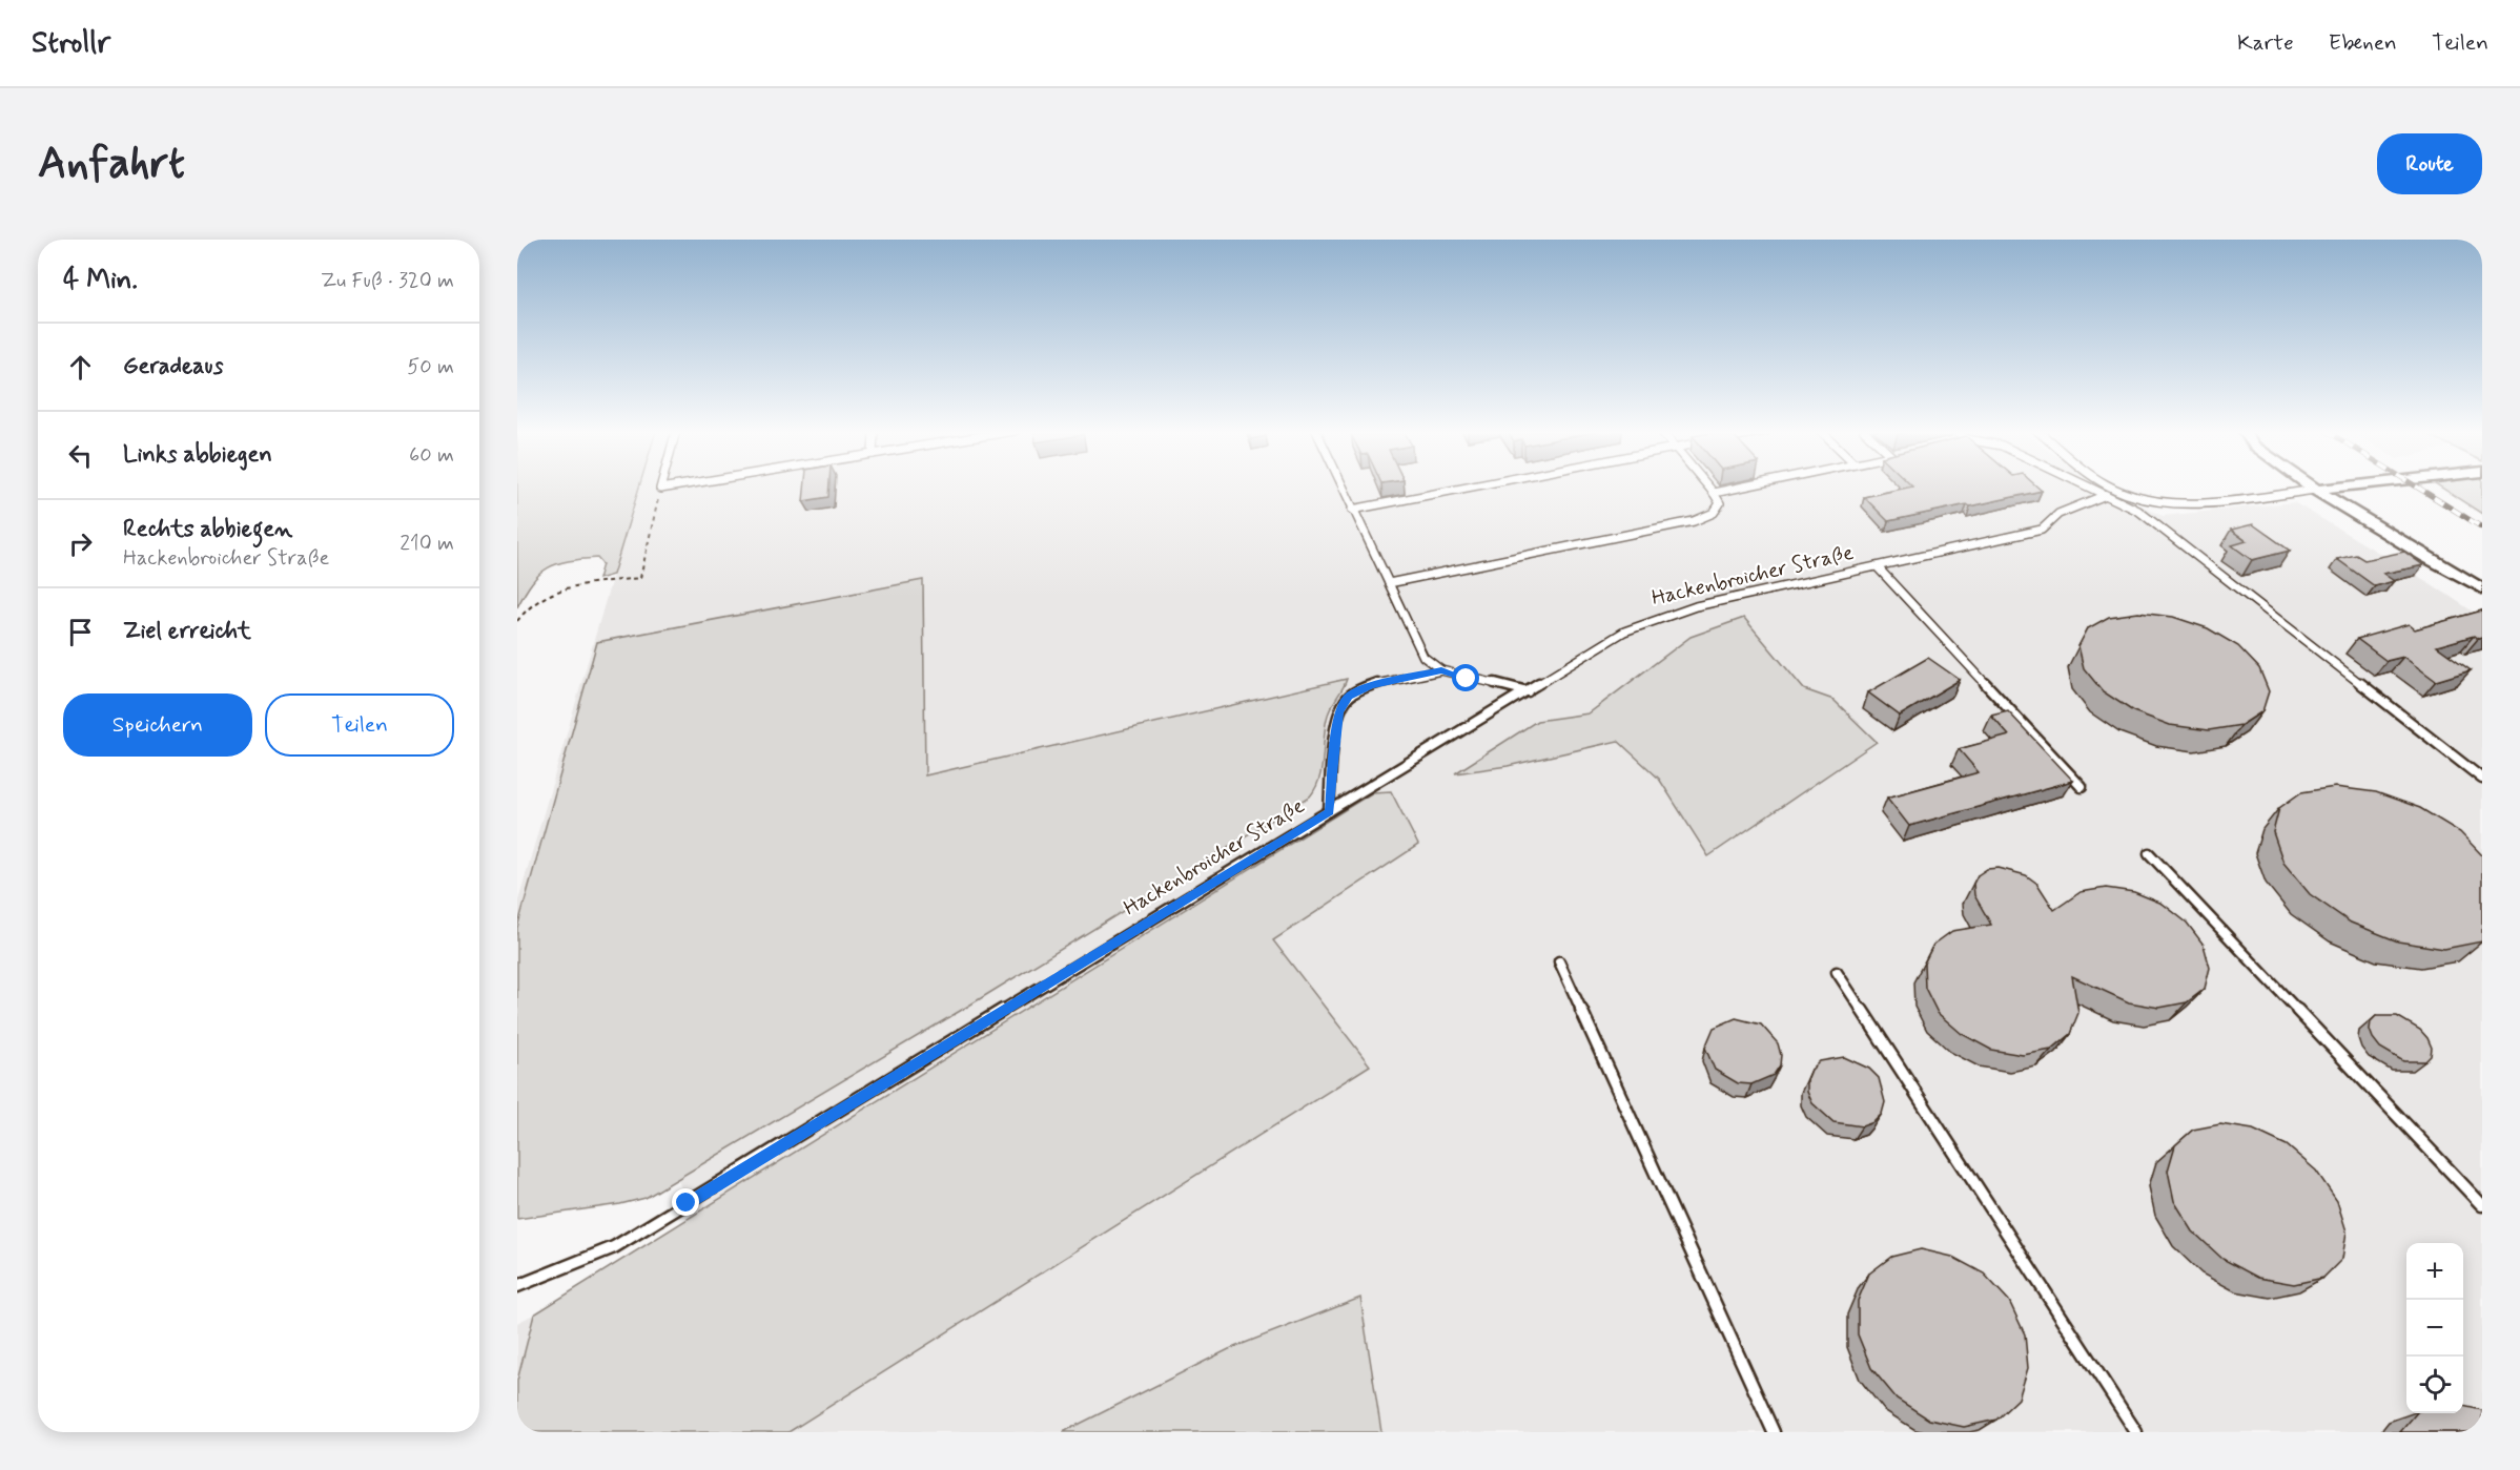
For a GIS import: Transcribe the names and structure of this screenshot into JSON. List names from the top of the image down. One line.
{"streets":{"lane":["Hackenbroicher Straße"]},"page":{"header":"Strollr","nav":["Karte","Ebenen","Teilen"],"buttons":["Route",["Speichern","Teilen"]],"title":"Anfahrt","heading":["4 Min.","Zu Fuß · 320 m"],"list":[["Geradeaus","50 m"],["Links abbiegen","60 m"],["Rechts abbiegen","Hackenbroicher Straße","210 m"],"Ziel erreicht"],"map_buttons":["+","−"]}}
